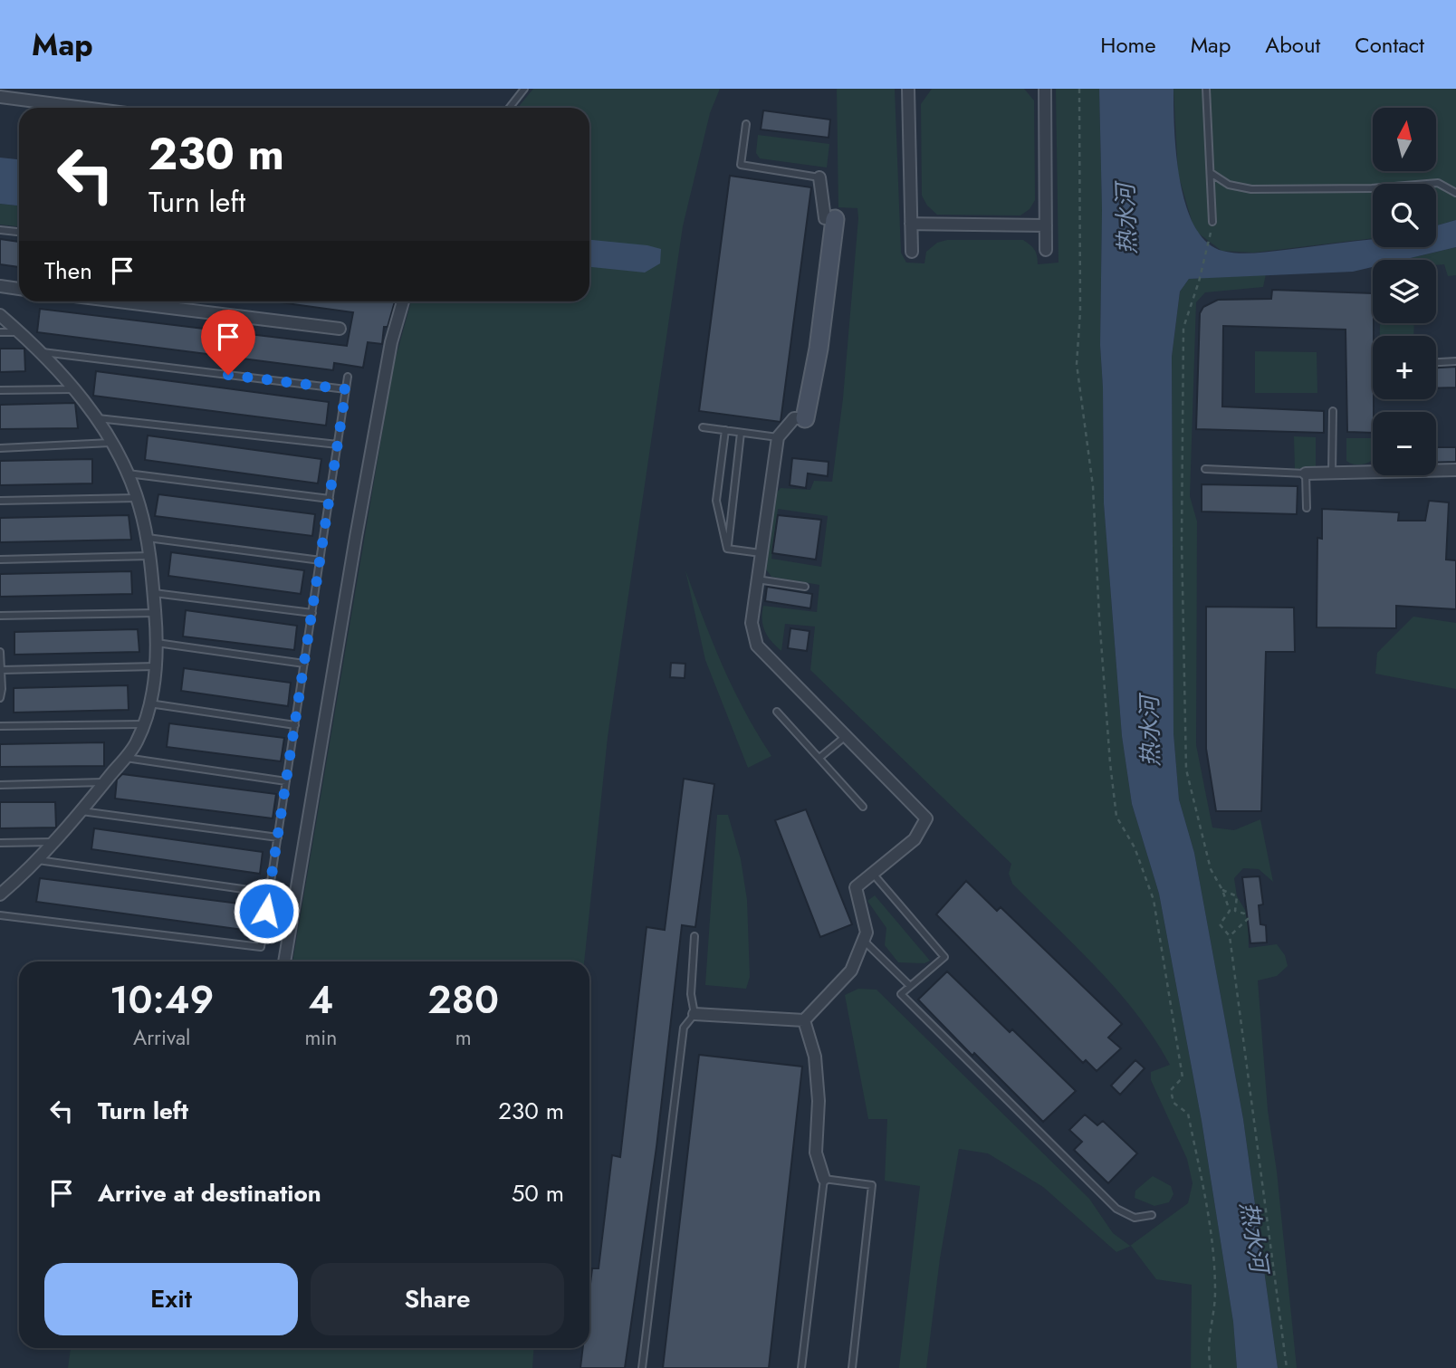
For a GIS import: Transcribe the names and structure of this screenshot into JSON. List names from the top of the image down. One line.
{"water":["热水河"],"north":"top","page":{"header":"Map","nav":["Home","Map","About","Contact"],"map_buttons":["+","−"],"turn":["230 m","Turn left"],"then":"Then","eta":["10:49","Arrival","4","min","280","m"],"list":[{"name":"Turn left","value":"230 m"},{"name":"Arrive at destination","value":"50 m"}],"buttons":["Exit","Share"]}}
